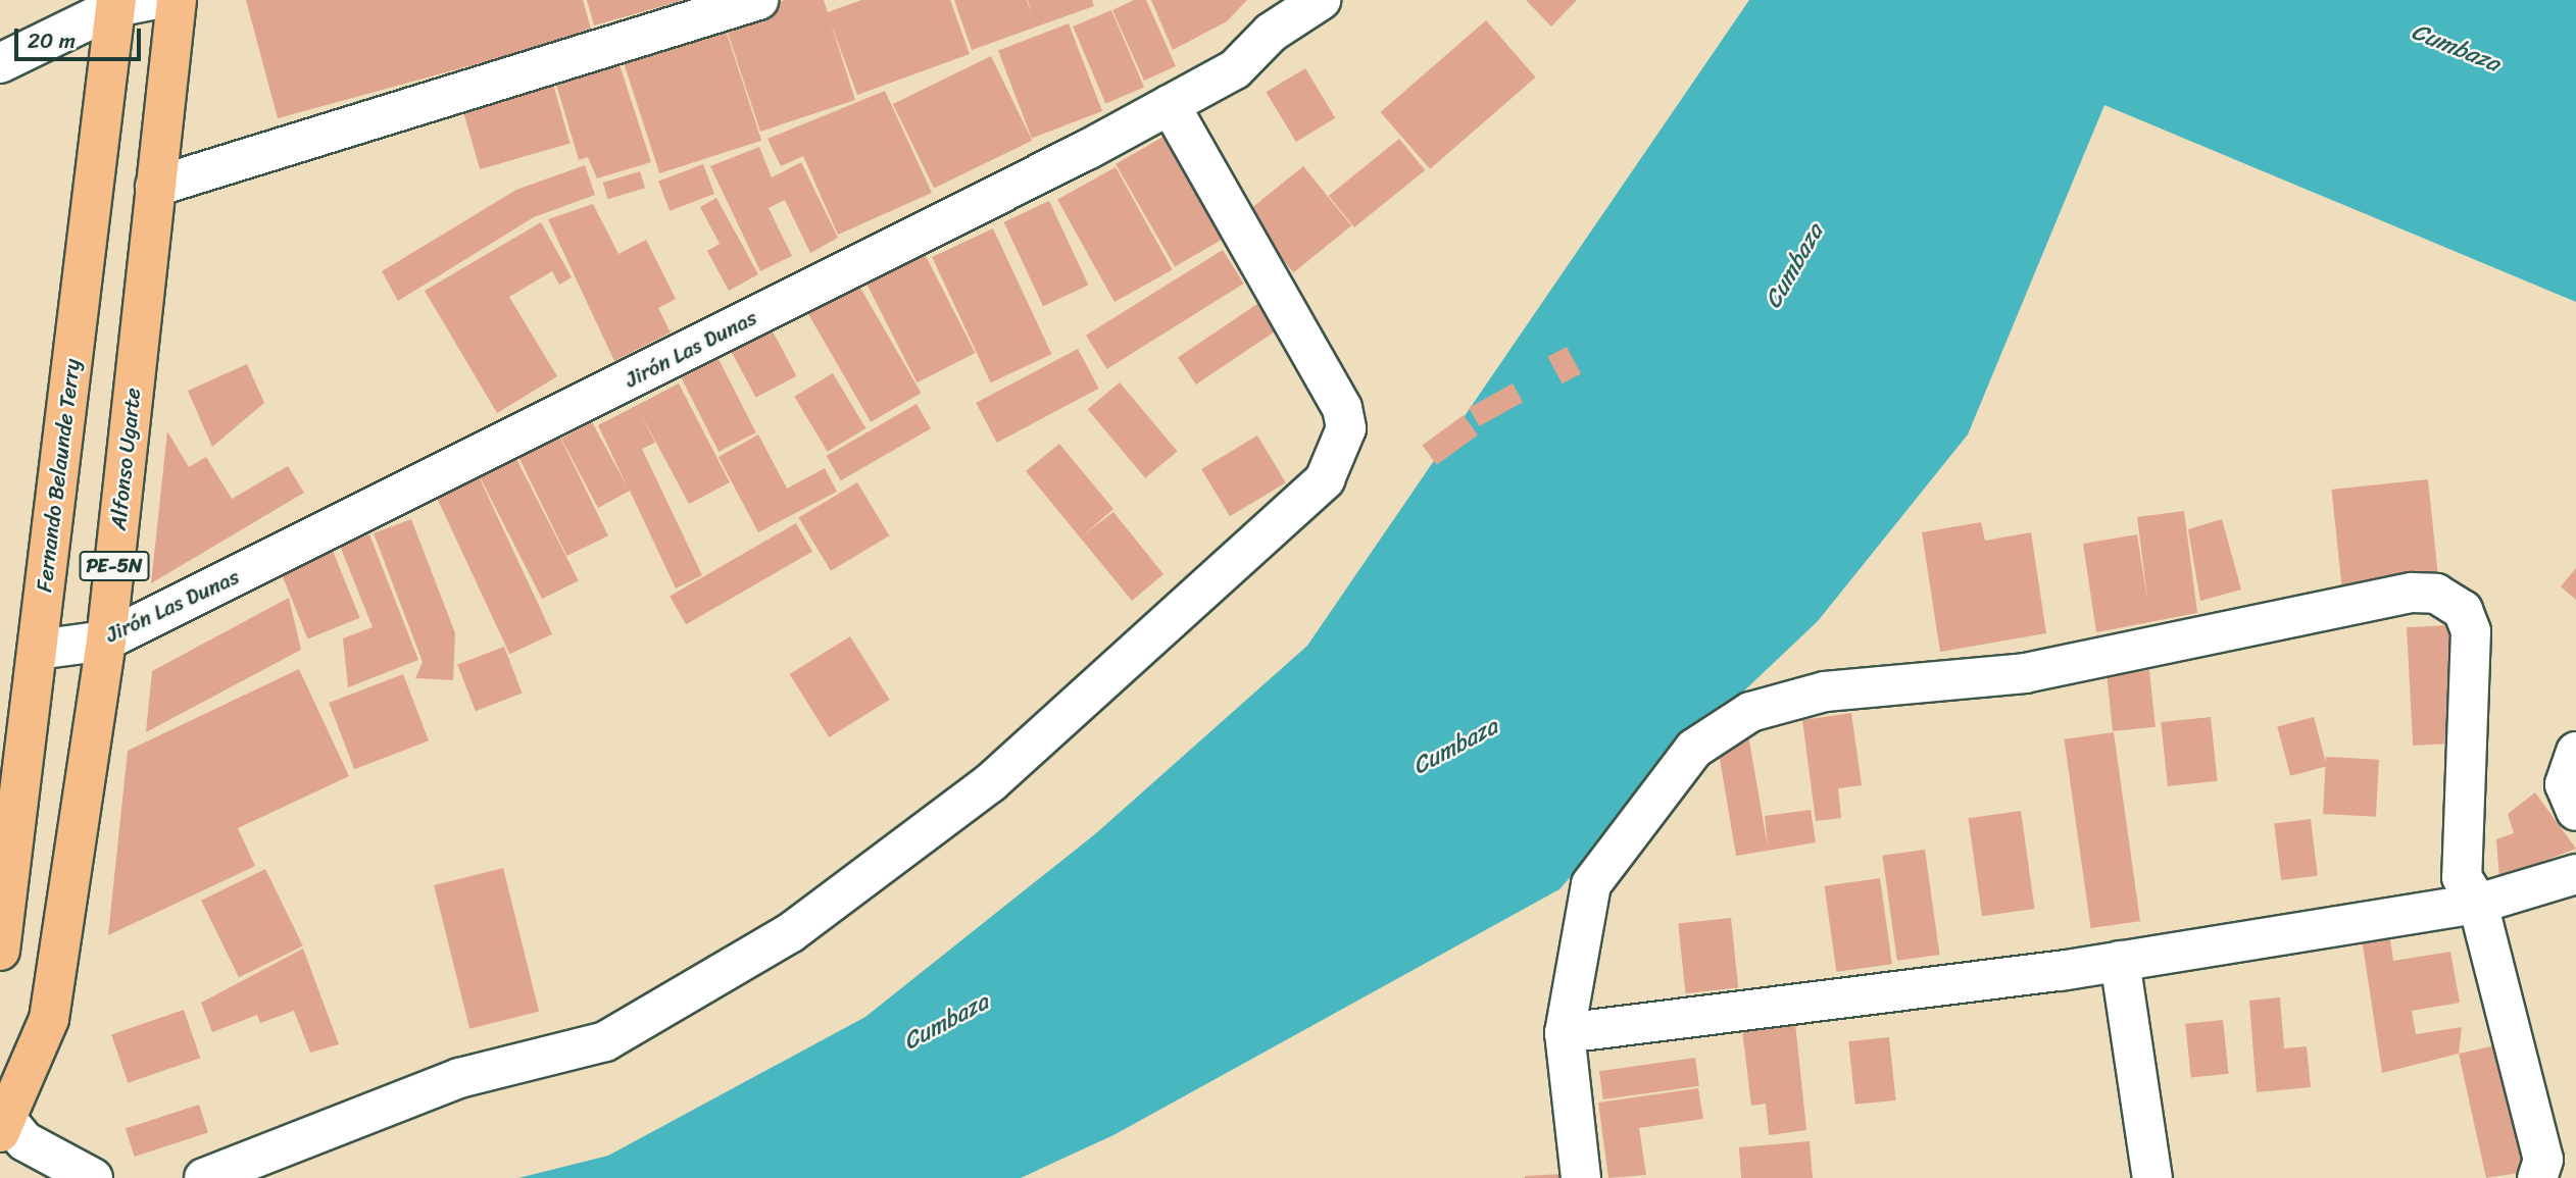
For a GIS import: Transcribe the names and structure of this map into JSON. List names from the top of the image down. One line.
{"streets":{"main road":["Alfonso Ugarte","Fernando Belaunde Terry","PE-5N"],"street":["Jirón Las Dunas"]},"crossings":[["Jirón Las Dunas","Alfonso Ugarte"],["Jirón Las Dunas","Fernando Belaunde Terry"]],"water":["Cumbaza"],"scale_bar":"20 m"}
